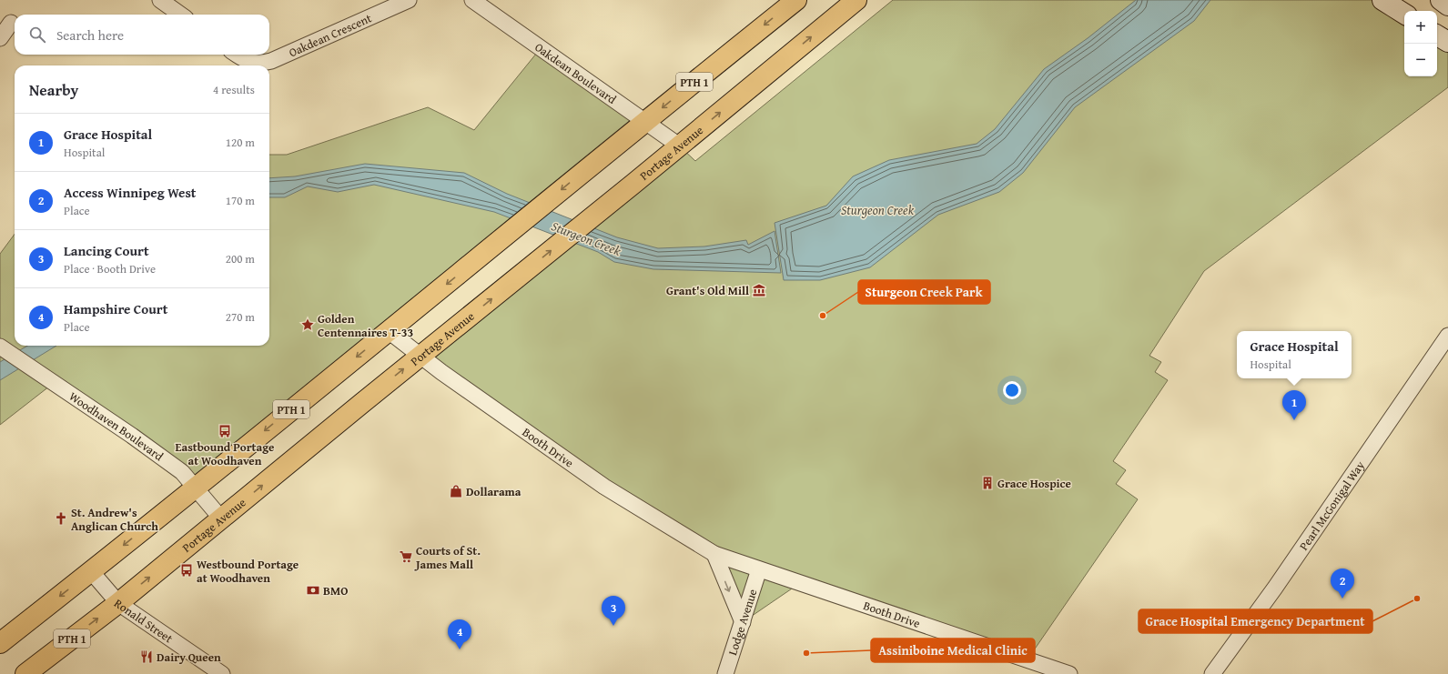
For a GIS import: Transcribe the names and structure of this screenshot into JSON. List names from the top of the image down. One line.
{"streets":{"highway":["PTH 1","Portage Avenue"],"street":["Oakdean Crescent","Oakdean Boulevard","Woodhaven Boulevard","Booth Drive","Pearl McGonigal Way","Ronald Street","Lodge Avenue"]},"crossings":[["Oakdean Boulevard","PTH 1"],["Oakdean Boulevard","Portage Avenue"],["PTH 1","Woodhaven Boulevard"],["PTH 1","Booth Drive"],["PTH 1","Ronald Street"],["Portage Avenue","Woodhaven Boulevard"],["Portage Avenue","Booth Drive"],["Portage Avenue","Ronald Street"],["Booth Drive","Lodge Avenue"]],"water":["Sturgeon Creek"],"places":{"museum":["Grant's Old Mill"],"other":["Sturgeon Creek Park","Grace Hospital Emergency Department","Assiniboine Medical Clinic"],"place":["Golden Centennaires T-33"],"bus stop":["Eastbound Portage at Woodhaven","Westbound Portage at Woodhaven"],"building":["Grace Hospice"],"shop":["Dollarama"],"church":["St. Andrew's Anglican Church"],"supermarket":["Courts of St. James Mall"],"bank":["BMO"],"restaurant":["Dairy Queen"]},"page":{"map_buttons":["+","−"],"search":"Search here","heading":["Nearby","4 results"],"list":[{"mark":"1","name":"Grace Hospital","note":"Hospital","value":"120 m"},{"mark":"2","name":"Access Winnipeg West","note":"Place","value":"170 m"},{"mark":"3","name":"Lancing Court","note":"Place · Booth Drive","value":"200 m"},{"mark":"4","name":"Hampshire Court","note":"Place","value":"270 m"}],"popup":["Grace Hospital","Hospital"],"pins":["1","2","3","4"]}}
